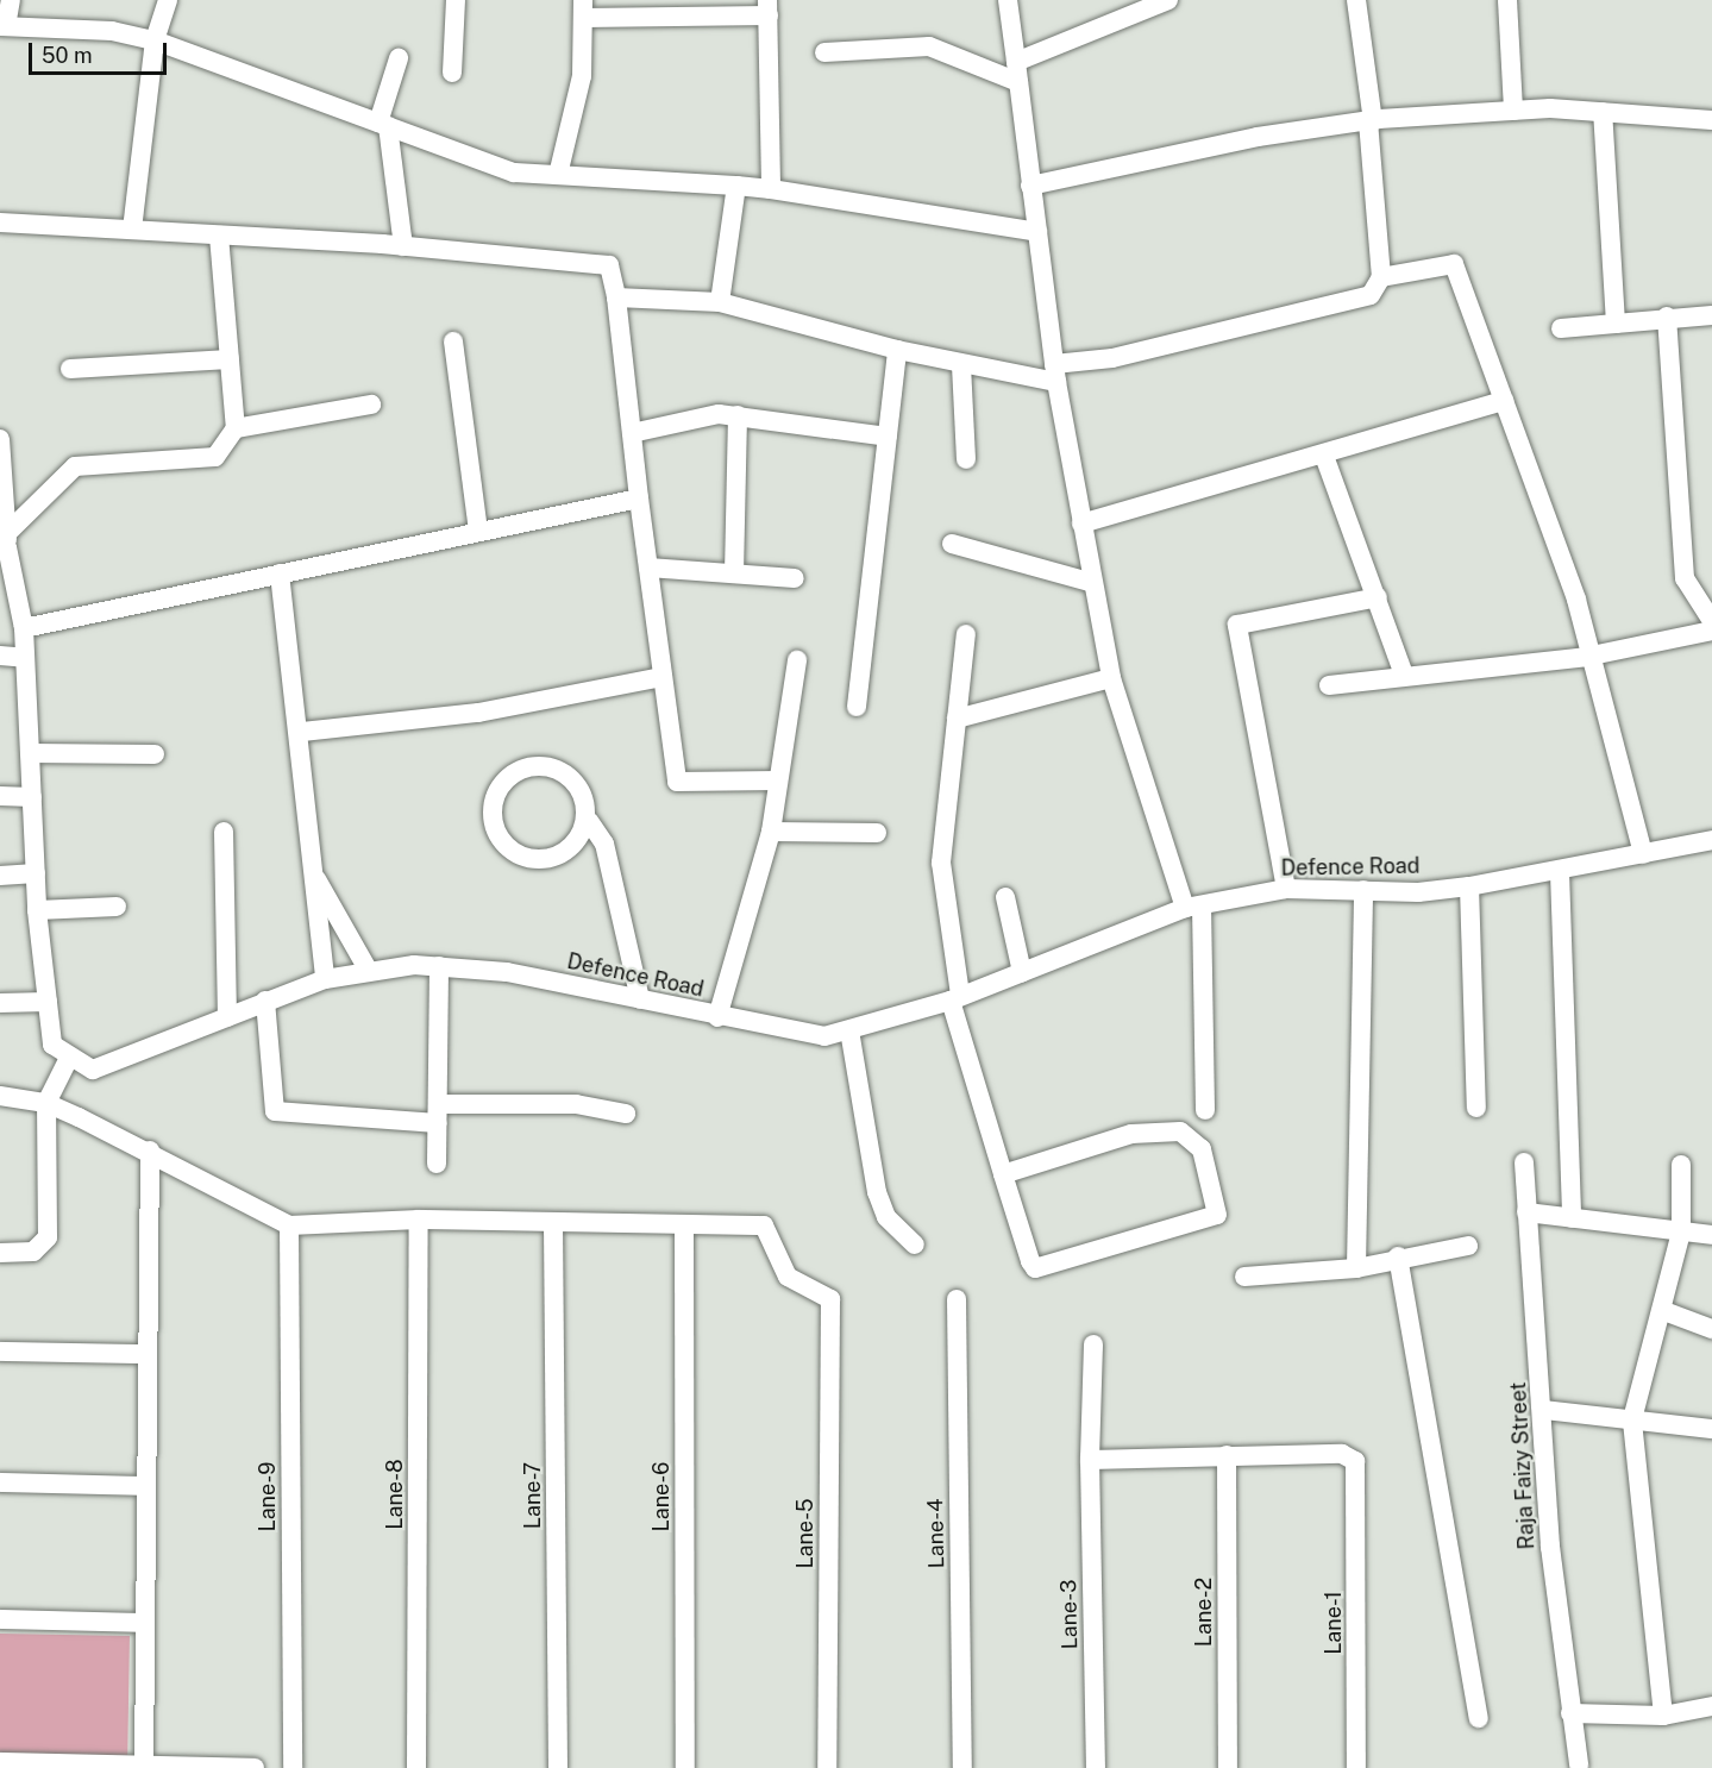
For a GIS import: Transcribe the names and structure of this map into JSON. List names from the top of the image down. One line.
{"streets":{"street":["Defence Road","Raja Faizy Street","Lane-8","Lane-7","Lane-9","Lane-6","Lane-5","Lane-4","Lane-2","Lane-3","Lane-1"]},"crossings":[["Lane-6","Lane-5"],["Lane-2","Lane-1"]],"scale_bar":"50 m"}
